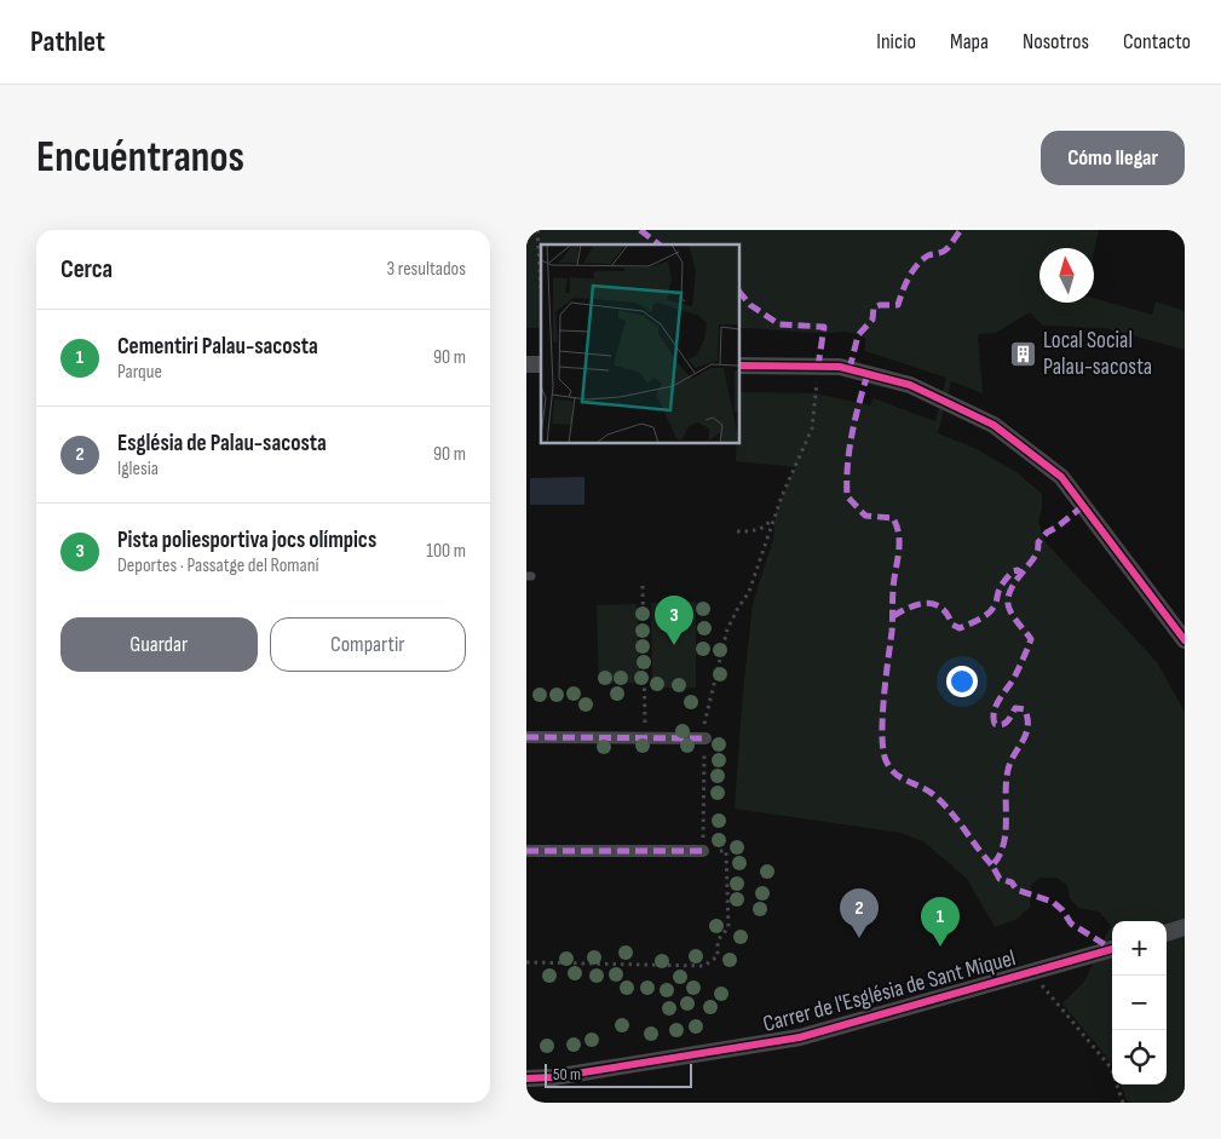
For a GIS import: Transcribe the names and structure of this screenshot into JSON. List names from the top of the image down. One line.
{"streets":{"street":["Carrer de l'Església de Sant Miquel"]},"places":{"building":["Local Social Palau-sacosta"]},"scale_bar":"50 m","north":"top","page":{"header":"Pathlet","nav":["Inicio","Mapa","Nosotros","Contacto"],"buttons":["Cómo llegar",["Guardar","Compartir"]],"title":"Encuéntranos","heading":["Cerca","3 resultados"],"list":[{"mark":"1","name":"Cementiri Palau-sacosta","note":"Parque","value":"90 m"},{"mark":"2","name":"Església de Palau-sacosta","note":"Iglesia","value":"90 m"},{"mark":"3","name":"Pista poliesportiva jocs olímpics","note":"Deportes · Passatge del Romaní","value":"100 m"}],"pins":["3","2","1"],"map_buttons":["+","−"],"scale":"50 m"}}
